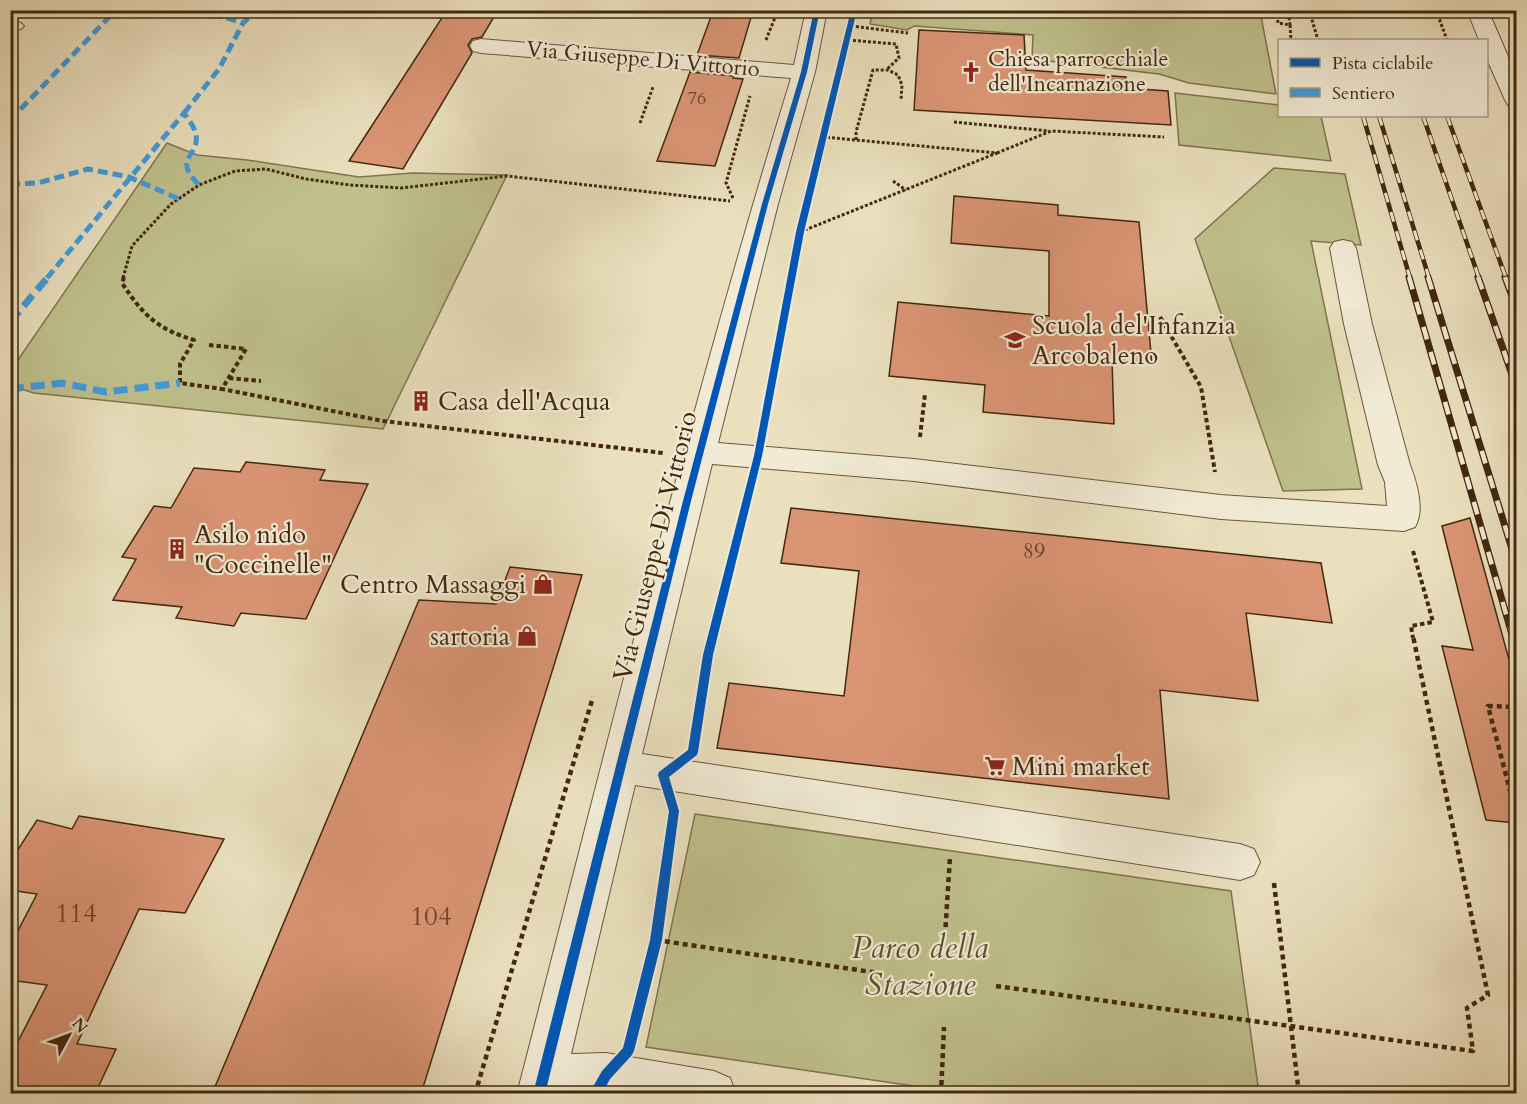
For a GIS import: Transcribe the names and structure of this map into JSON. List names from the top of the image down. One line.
{"streets":{"street":["Via Giuseppe Di Vittorio"]},"parks":["Parco della Stazione"],"places":{"church":["Chiesa parrocchiale dell'Incarnazione"],"school or university":["Scuola del'Infanzia Arcobaleno"],"building":["Casa dell'Acqua","Asilo nido \"Coccinelle\""],"shop":["Centro Massaggi","sartoria"],"supermarket":["Mini market"]},"house_numbers":["76","89","114","104"],"legend":["Pista ciclabile","Sentiero"],"north":"top right"}
